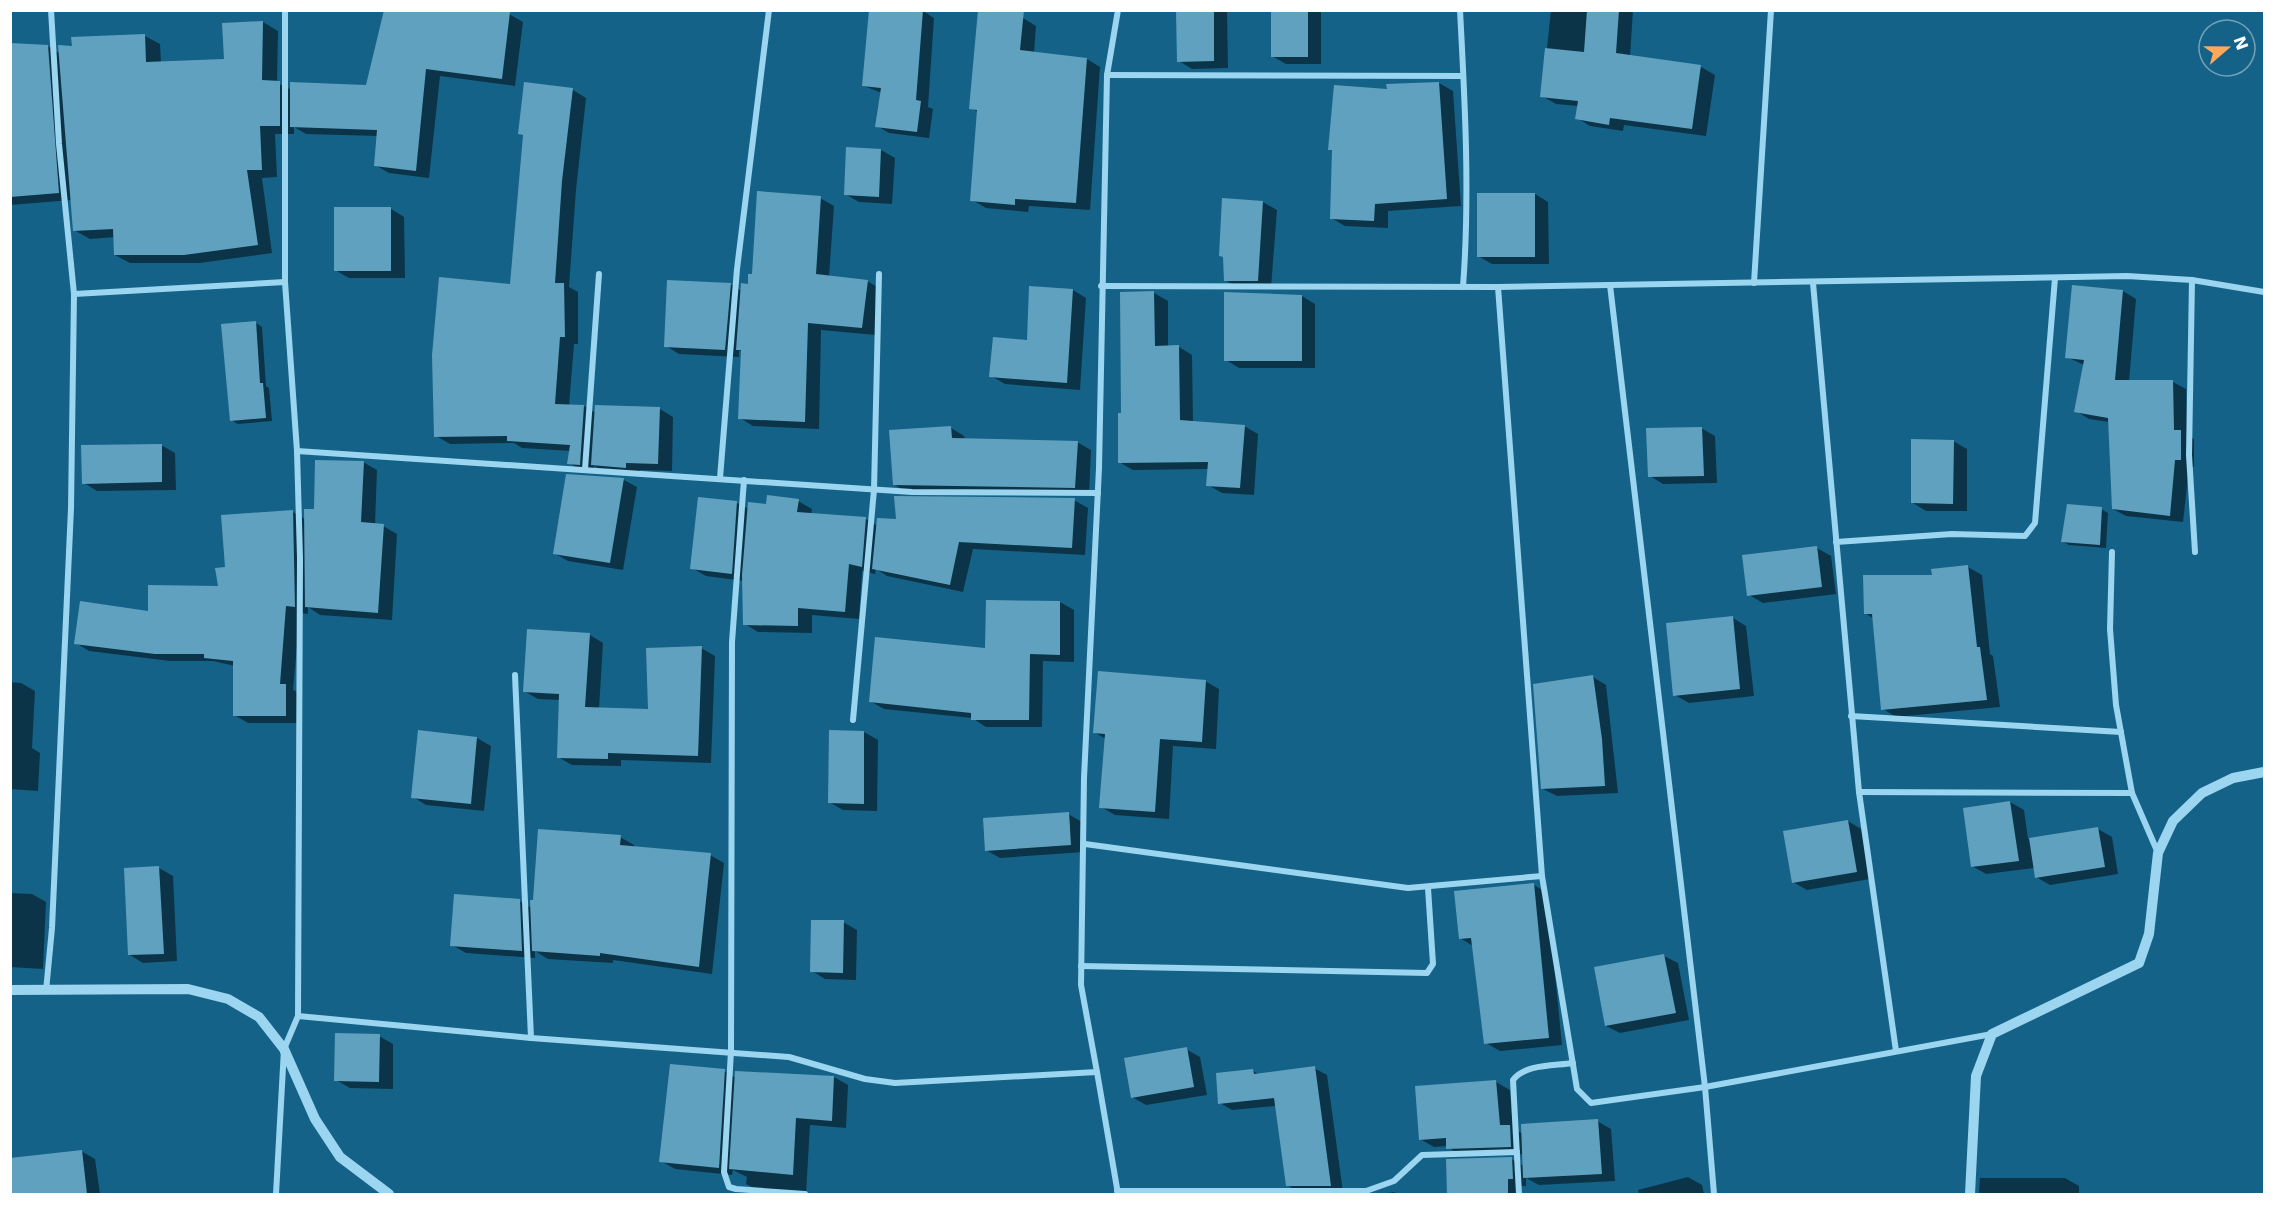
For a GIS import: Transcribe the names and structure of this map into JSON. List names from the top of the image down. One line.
{"north":"right"}
